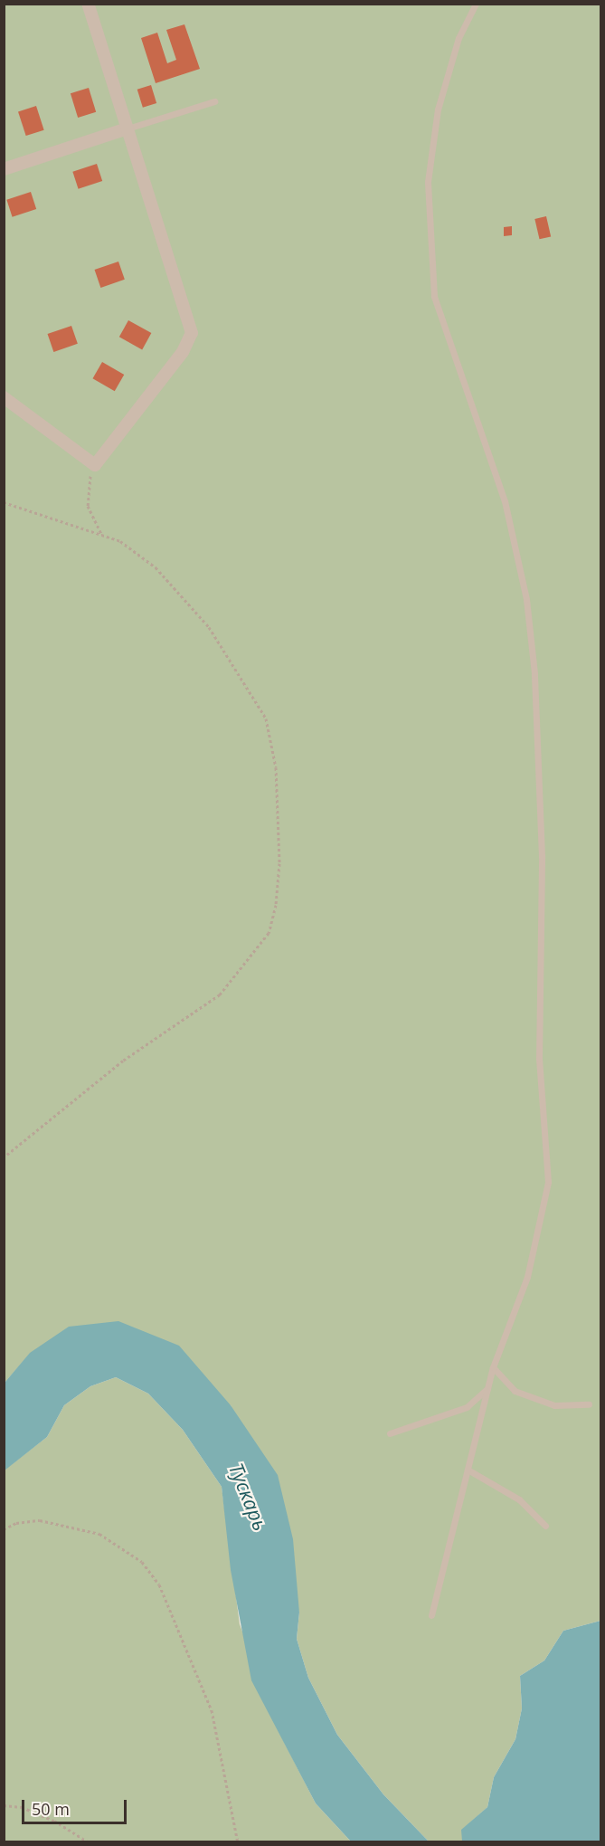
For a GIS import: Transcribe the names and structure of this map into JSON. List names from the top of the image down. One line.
{"water":["Тускарь"],"scale_bar":"50 m"}
